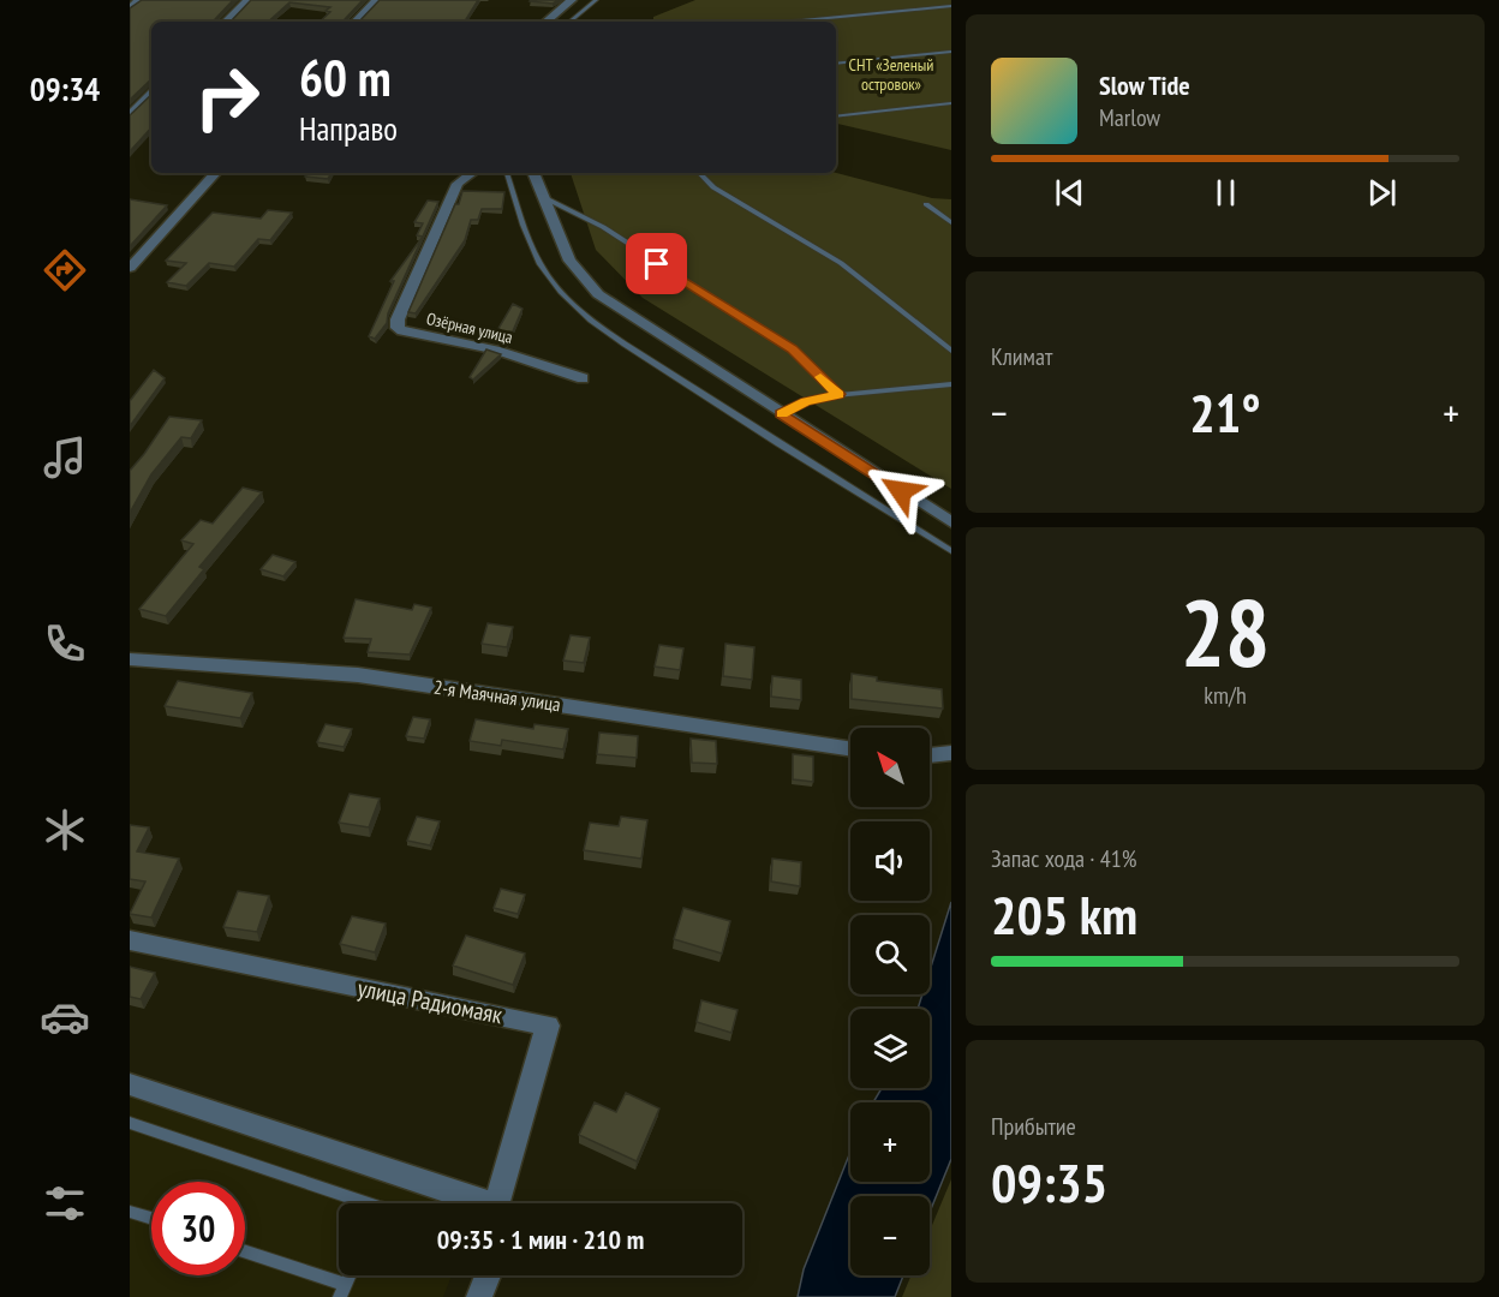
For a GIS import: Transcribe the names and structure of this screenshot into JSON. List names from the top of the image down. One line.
{"streets":{"street":["Озёрная улица","2-я Маячная улица","улица Радиомаяк"]},"parks":["СНТ «Зеленый островок»"],"north":"top left","page":{"tabs":"09:34","turn":["60 m","Направо"],"song":["Slow Tide","Marlow"],"tile":["Климат",["28","km/h"],["Запас хода · 41%","205 km"],["Прибытие","09:35"]],"heat":["−","21°","+"],"map_buttons":["+","−"],"limit":"30","trip":"09:35 · 1 мин · 210 m"}}
